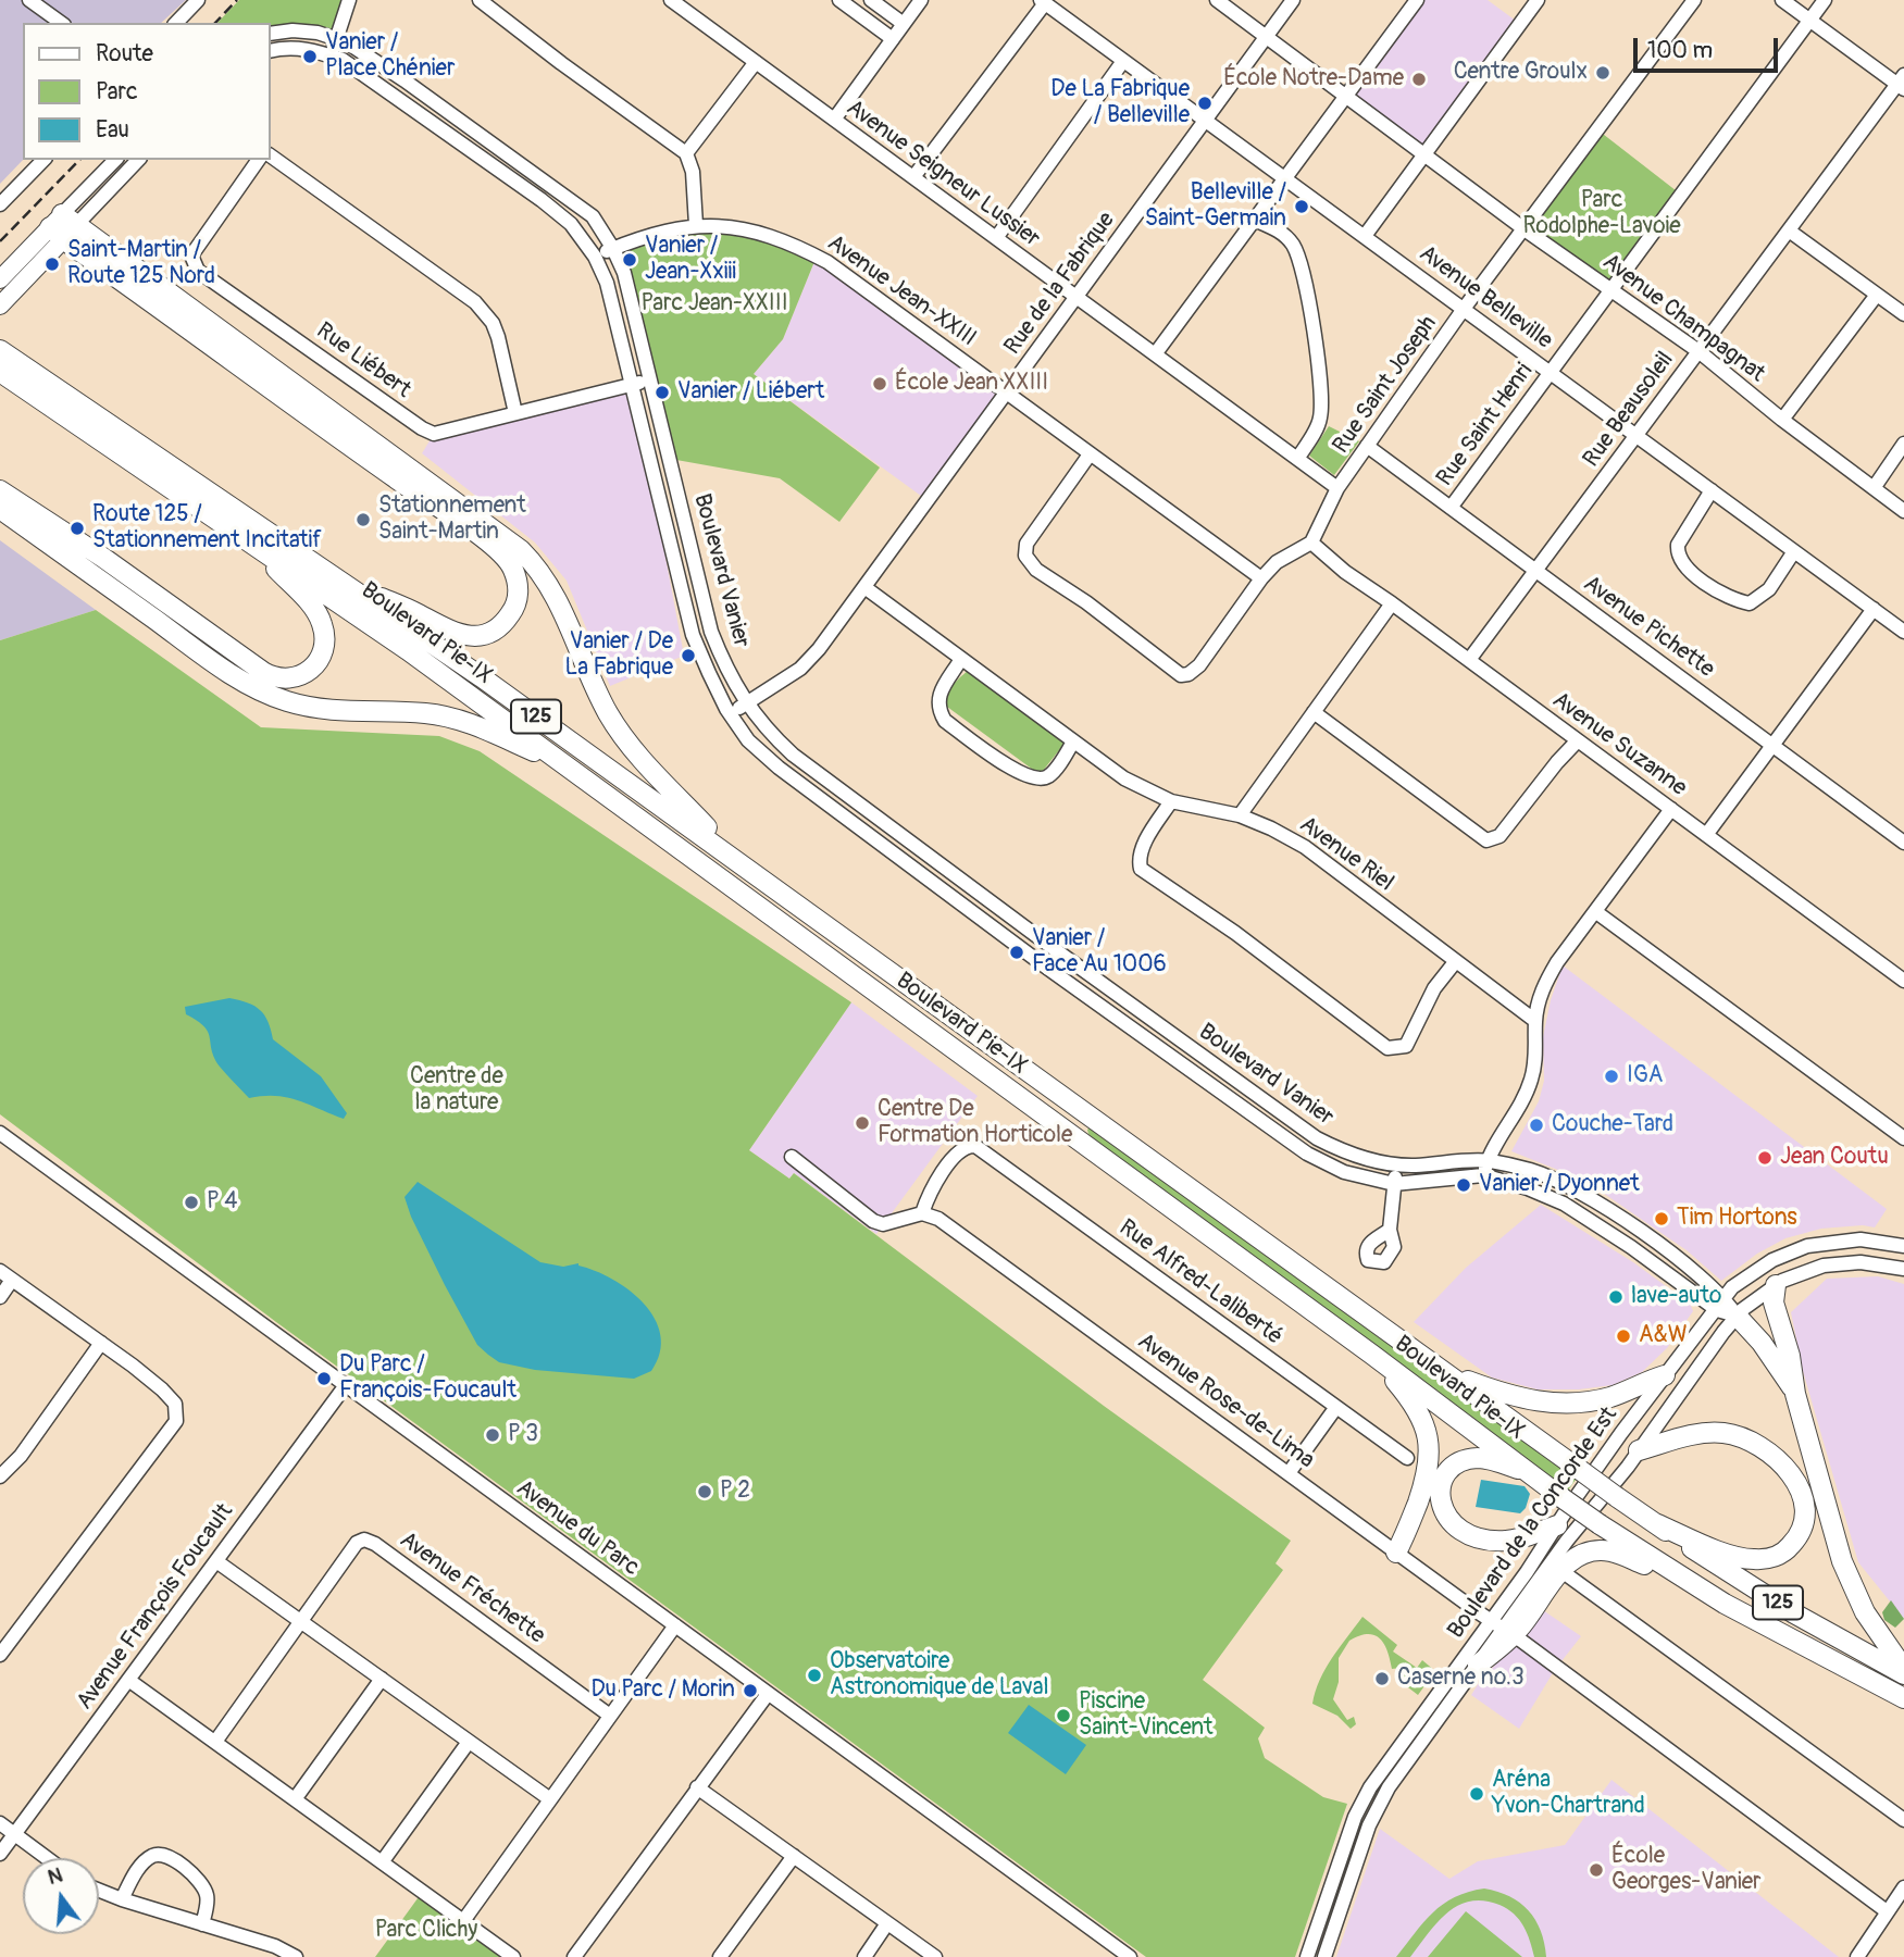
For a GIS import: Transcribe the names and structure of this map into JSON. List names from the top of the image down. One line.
{"streets":{"highway":["Boulevard Pie-IX","125"],"street":["Avenue Seigneur Lussier","Rue de la Fabrique","Avenue Jean-XXIII","Avenue Belleville","Avenue Champagnat","Rue Liébert","Rue Saint Joseph","Rue Beausoleil","Rue Saint Henri","Boulevard Vanier","Avenue Pichette","Avenue Suzanne","Avenue Riel","Rue Alfred-Laliberté","Avenue Rose-de-Lima","Boulevard de la Concorde Est","Avenue du Parc","Avenue Fréchette","Avenue François Foucault"]},"crossings":[["Avenue Seigneur Lussier","Rue de la Fabrique"],["Avenue Seigneur Lussier","Rue Saint Joseph"],["Rue de la Fabrique","Avenue Jean-XXIII"],["Rue de la Fabrique","Avenue Belleville"],["Rue de la Fabrique","Avenue Champagnat"],["Rue de la Fabrique","Boulevard Vanier"],["Rue de la Fabrique","Avenue Riel"],["Avenue Jean-XXIII","Boulevard Vanier"],["Avenue Belleville","Rue Saint Joseph"],["Avenue Belleville","Rue Beausoleil"],["Avenue Belleville","Rue Saint Henri"],["Avenue Champagnat","Rue Saint Joseph"],["Avenue Champagnat","Rue Beausoleil"],["Avenue Champagnat","Rue Saint Henri"],["Rue Liébert","Boulevard Vanier"],["Rue Saint Joseph","Avenue Pichette"],["Rue Saint Joseph","Avenue Suzanne"],["Rue Beausoleil","Avenue Pichette"],["Rue Beausoleil","Avenue Suzanne"],["Rue Saint Henri","Avenue Pichette"],["Boulevard Vanier","Boulevard de la Concorde Est"],["Rue Alfred-Laliberté","Avenue Rose-de-Lima"],["Avenue Rose-de-Lima","Boulevard de la Concorde Est"],["Avenue du Parc","Avenue François Foucault"]],"parks":["Parc Rodolphe-Lavoie","Parc Jean-XXIII","Centre de la nature","Parc Clichy"],"places":["Vanier / Place Chénier","Centre Groulx","École Notre-Dame","De La Fabrique / Belleville","Belleville / Saint-Germain","Vanier / Jean-Xxiii","Saint-Martin / Route 125 Nord","École Jean XXIII","Vanier / Liébert","Stationnement Saint-Martin","Route 125 / Stationnement Incitatif","Vanier / De La Fabrique","Vanier / Face Au 1006","IGA","Centre De Formation Horticole","Couche-Tard","Jean Coutu","Vanier / Dyonnet","P 4","Tim Hortons","lave-auto","A&W","Du Parc / François-Foucault","P 3","P 2","Observatoire Astronomique de Laval","Caserne no.3","Du Parc / Morin","Piscine Saint-Vincent","Aréna Yvon-Chartrand","École Georges-Vanier"],"legend":["Route","Parc","Eau"],"scale_bar":"100 m","north":"top"}
